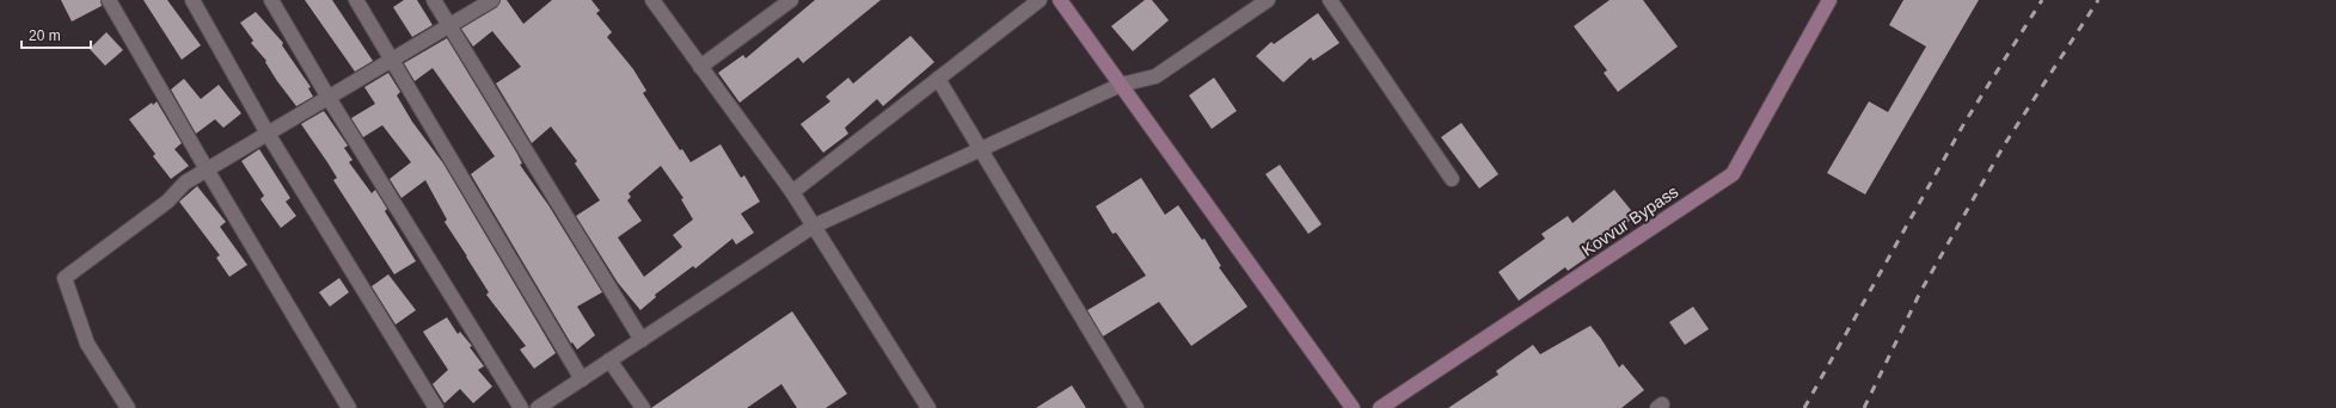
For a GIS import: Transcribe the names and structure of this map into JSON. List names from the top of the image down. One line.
{"streets":{"street":["Kovvur Bypass"]},"scale_bar":"20 m"}
